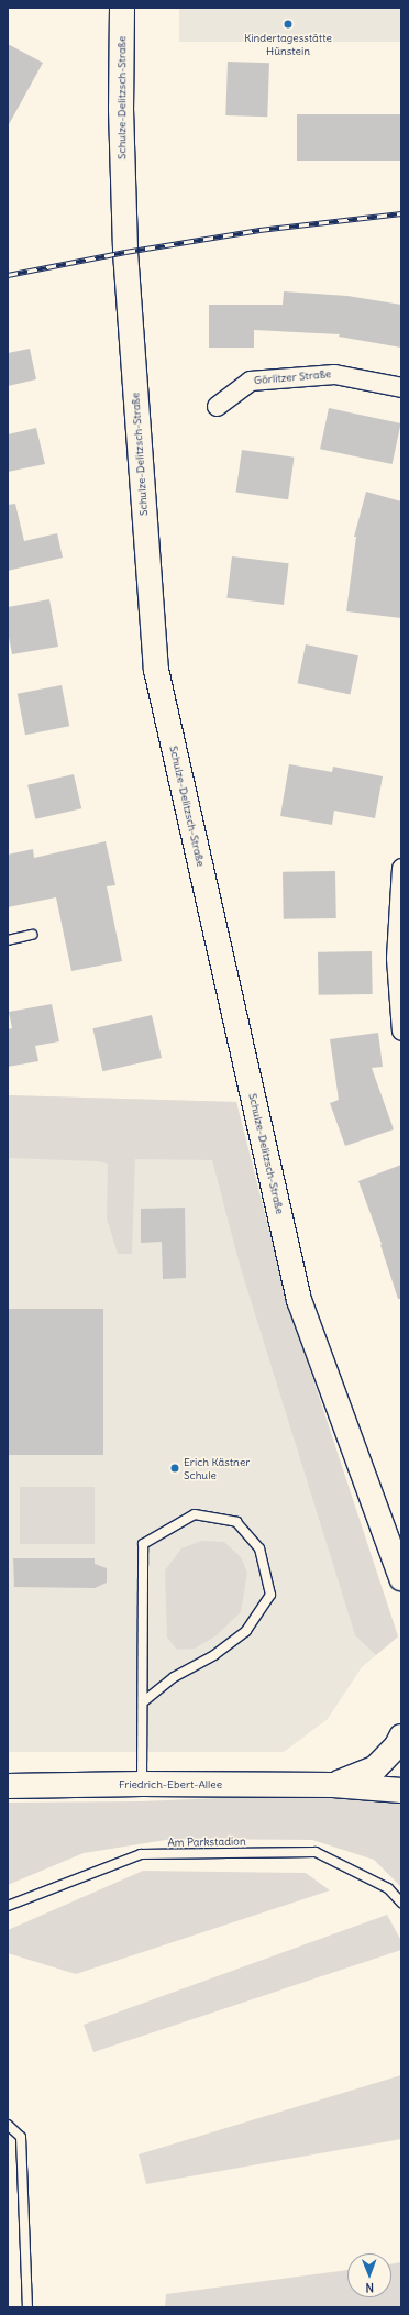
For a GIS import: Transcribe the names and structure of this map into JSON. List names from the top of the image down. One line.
{"streets":{"main road":["Schulze-Delitzsch-Straße","Friedrich-Ebert-Allee"],"street":["Görlitzer Straße"],"lane":["Am Parkstadion"]},"places":["Kindertagesstätte Hünstein","Erich Kästner Schule"],"north":"bottom"}
